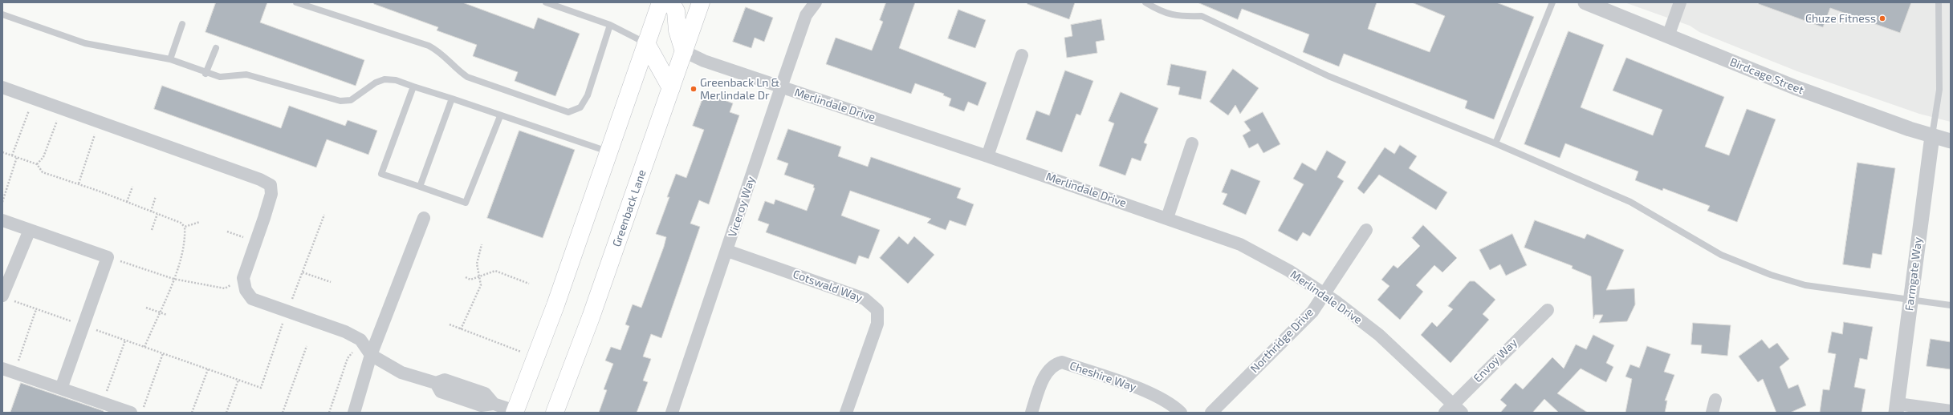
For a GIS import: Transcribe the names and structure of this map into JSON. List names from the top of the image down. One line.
{"streets":{"main road":["Greenback Lane"],"street":["Birdcage Street","Merlindale Drive","Viceroy Way","Farmgate Way","Cotswald Way","Northridge Drive","Envoy Way","Cheshire Way"]},"crossings":[["Birdcage Street","Farmgate Way"],["Merlindale Drive","Viceroy Way"],["Merlindale Drive","Greenback Lane"],["Merlindale Drive","Northridge Drive"],["Merlindale Drive","Envoy Way"],["Viceroy Way","Cotswald Way"]],"places":["Chuze Fitness","Greenback Ln & Merlindale Dr"]}
